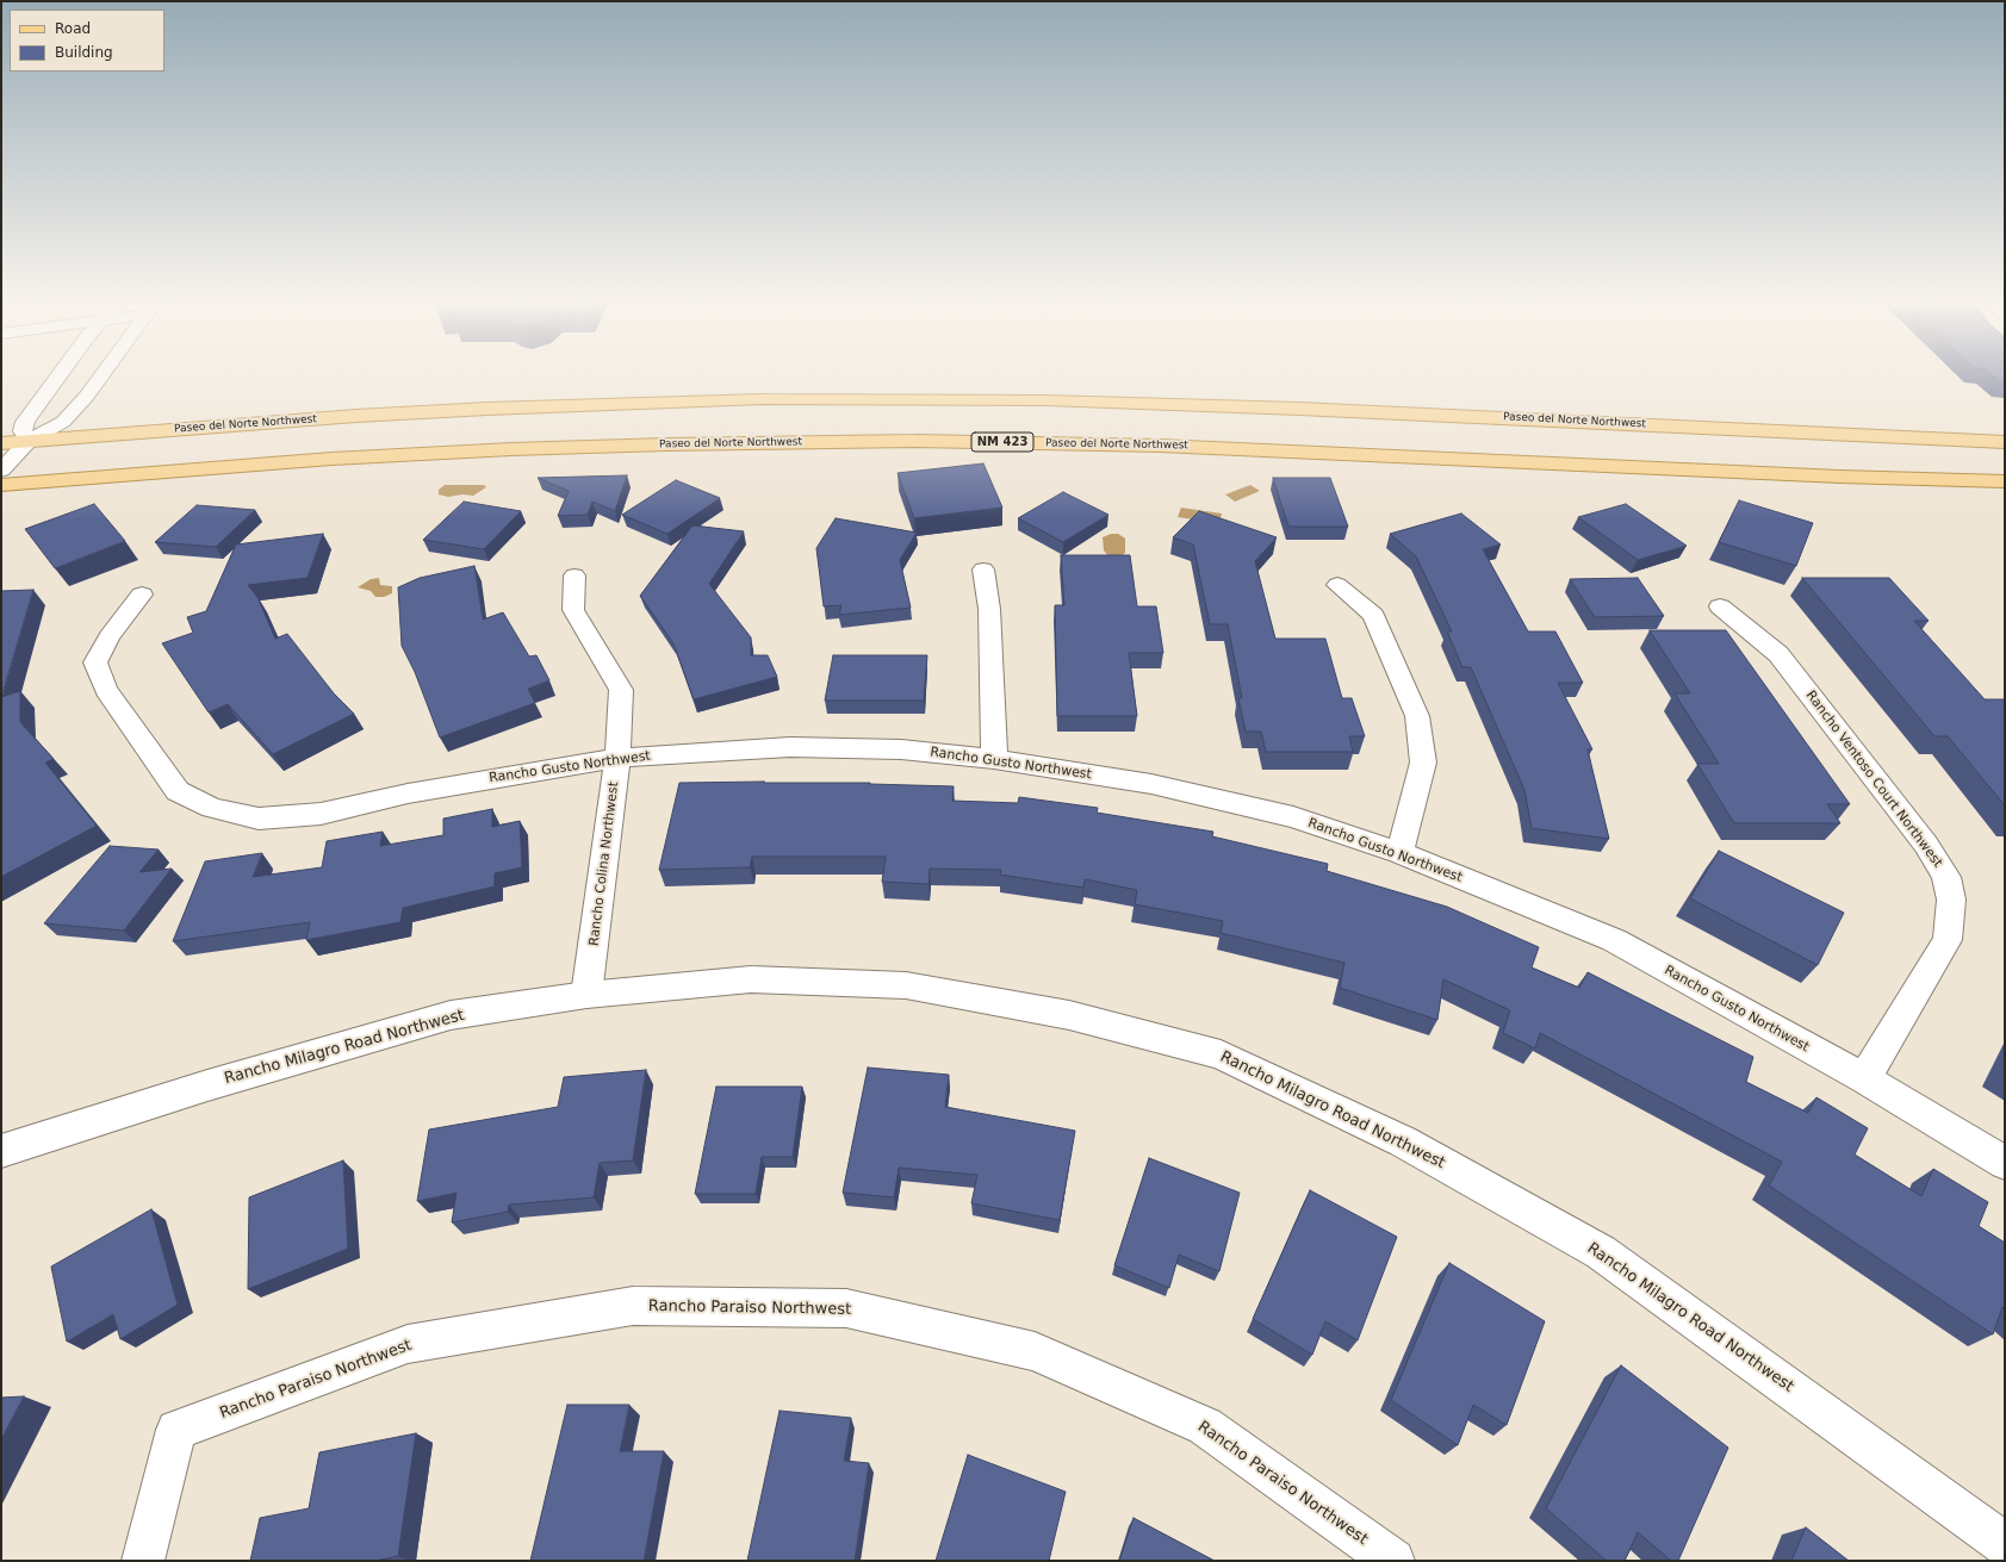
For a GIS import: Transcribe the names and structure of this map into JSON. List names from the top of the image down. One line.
{"streets":{"main road":["Paseo del Norte Northwest","NM 423"],"street":["Rancho Gusto Northwest","Rancho Ventoso Court Northwest","Rancho Colina Northwest","Rancho Milagro Road Northwest","Rancho Paraiso Northwest"]},"crossings":[["Rancho Gusto Northwest","Rancho Ventoso Court Northwest"],["Rancho Gusto Northwest","Rancho Colina Northwest"],["Rancho Colina Northwest","Rancho Milagro Road Northwest"]],"legend":["Road","Building"]}
